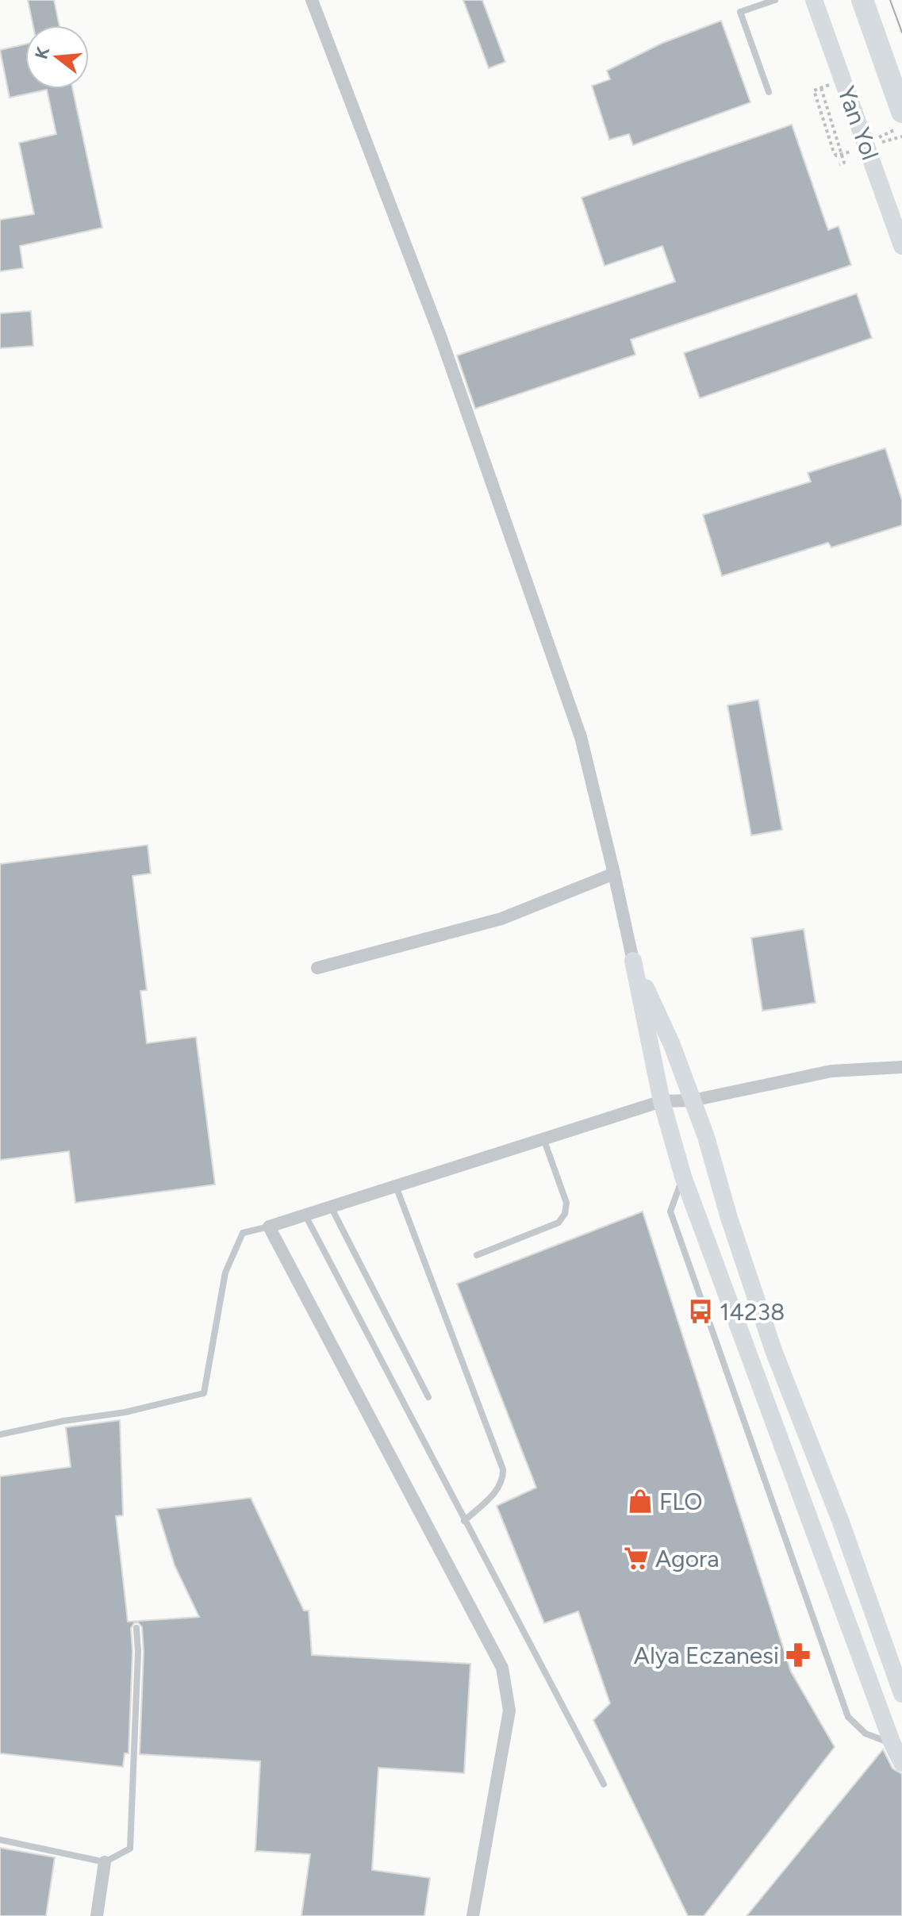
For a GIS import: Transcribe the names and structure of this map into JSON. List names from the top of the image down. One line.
{"streets":{"street":["Yan Yol"]},"places":{"bus stop":["14238"],"shop":["FLO"],"supermarket":["Agora"],"pharmacy":["Alya Eczanesi"]},"north":"left"}
